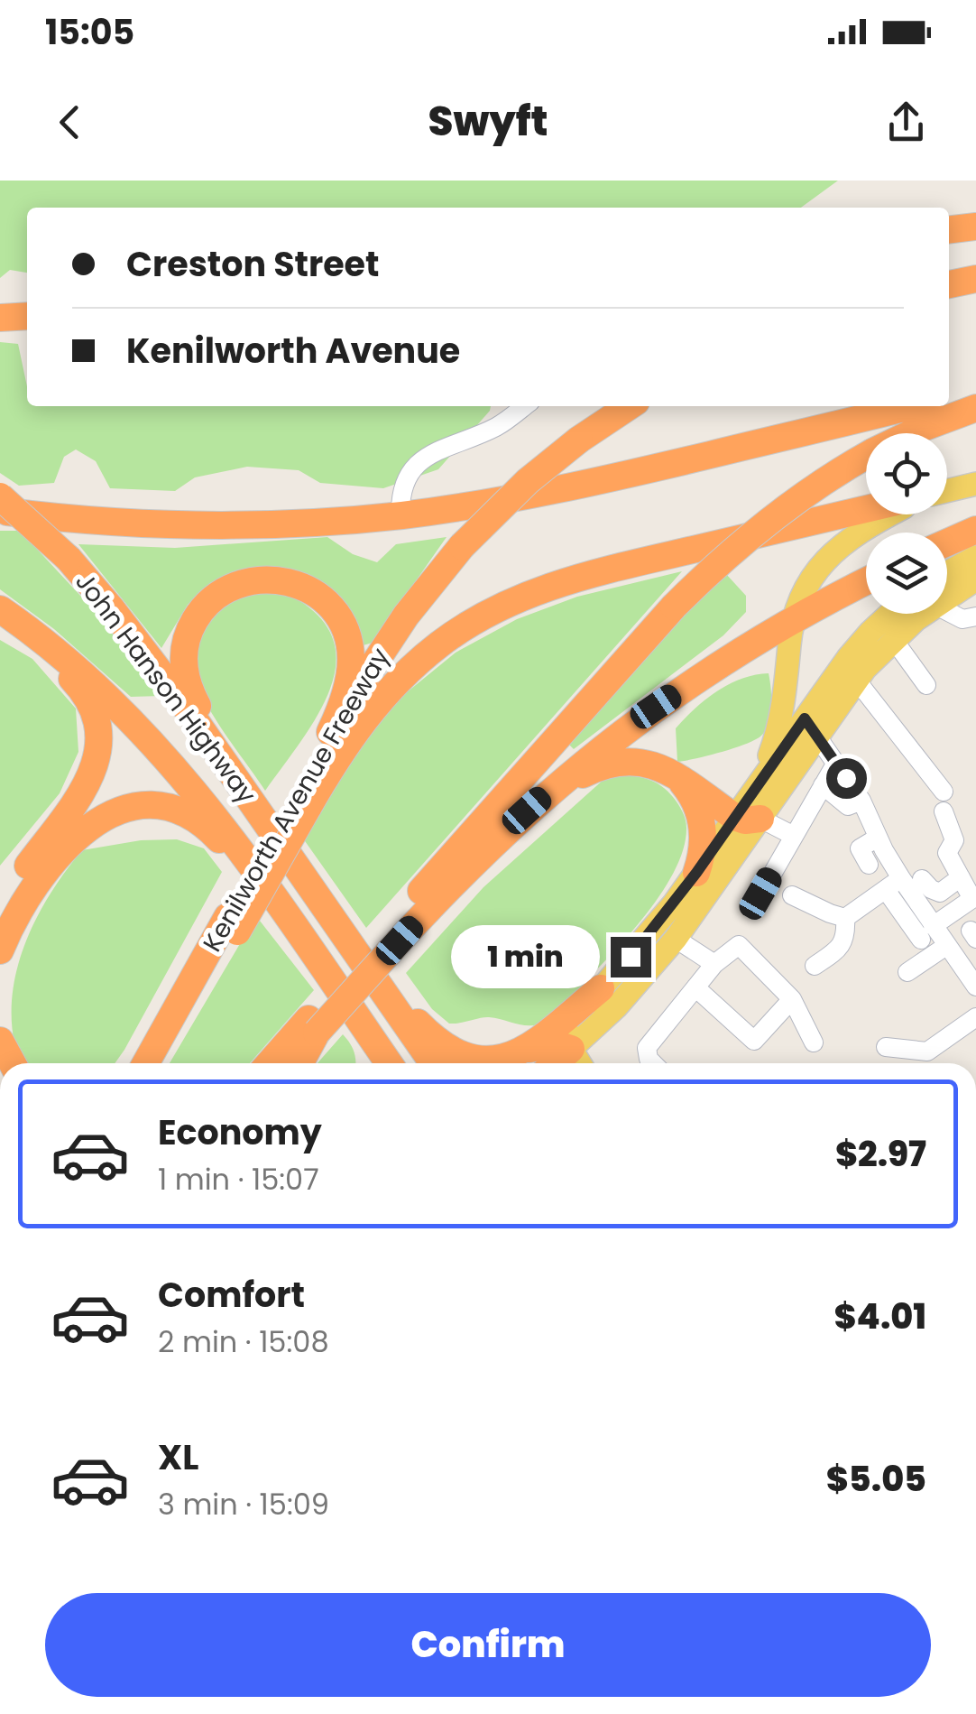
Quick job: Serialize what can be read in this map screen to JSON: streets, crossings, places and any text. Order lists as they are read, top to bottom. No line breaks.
{"streets":{"highway":["John Hanson Highway","Kenilworth Avenue Freeway"]},"page":{"status":"15:05","header":"Swyft","banner":["Creston Street","Kenilworth Avenue"],"bubble":"1 min","list":[{"name":"Economy","note":"1 min · 15:07","value":"$2.97"},{"name":"Comfort","note":"2 min · 15:08","value":"$4.01"},{"name":"XL","note":"3 min · 15:09","value":"$5.05"}],"buttons":"Confirm"}}
